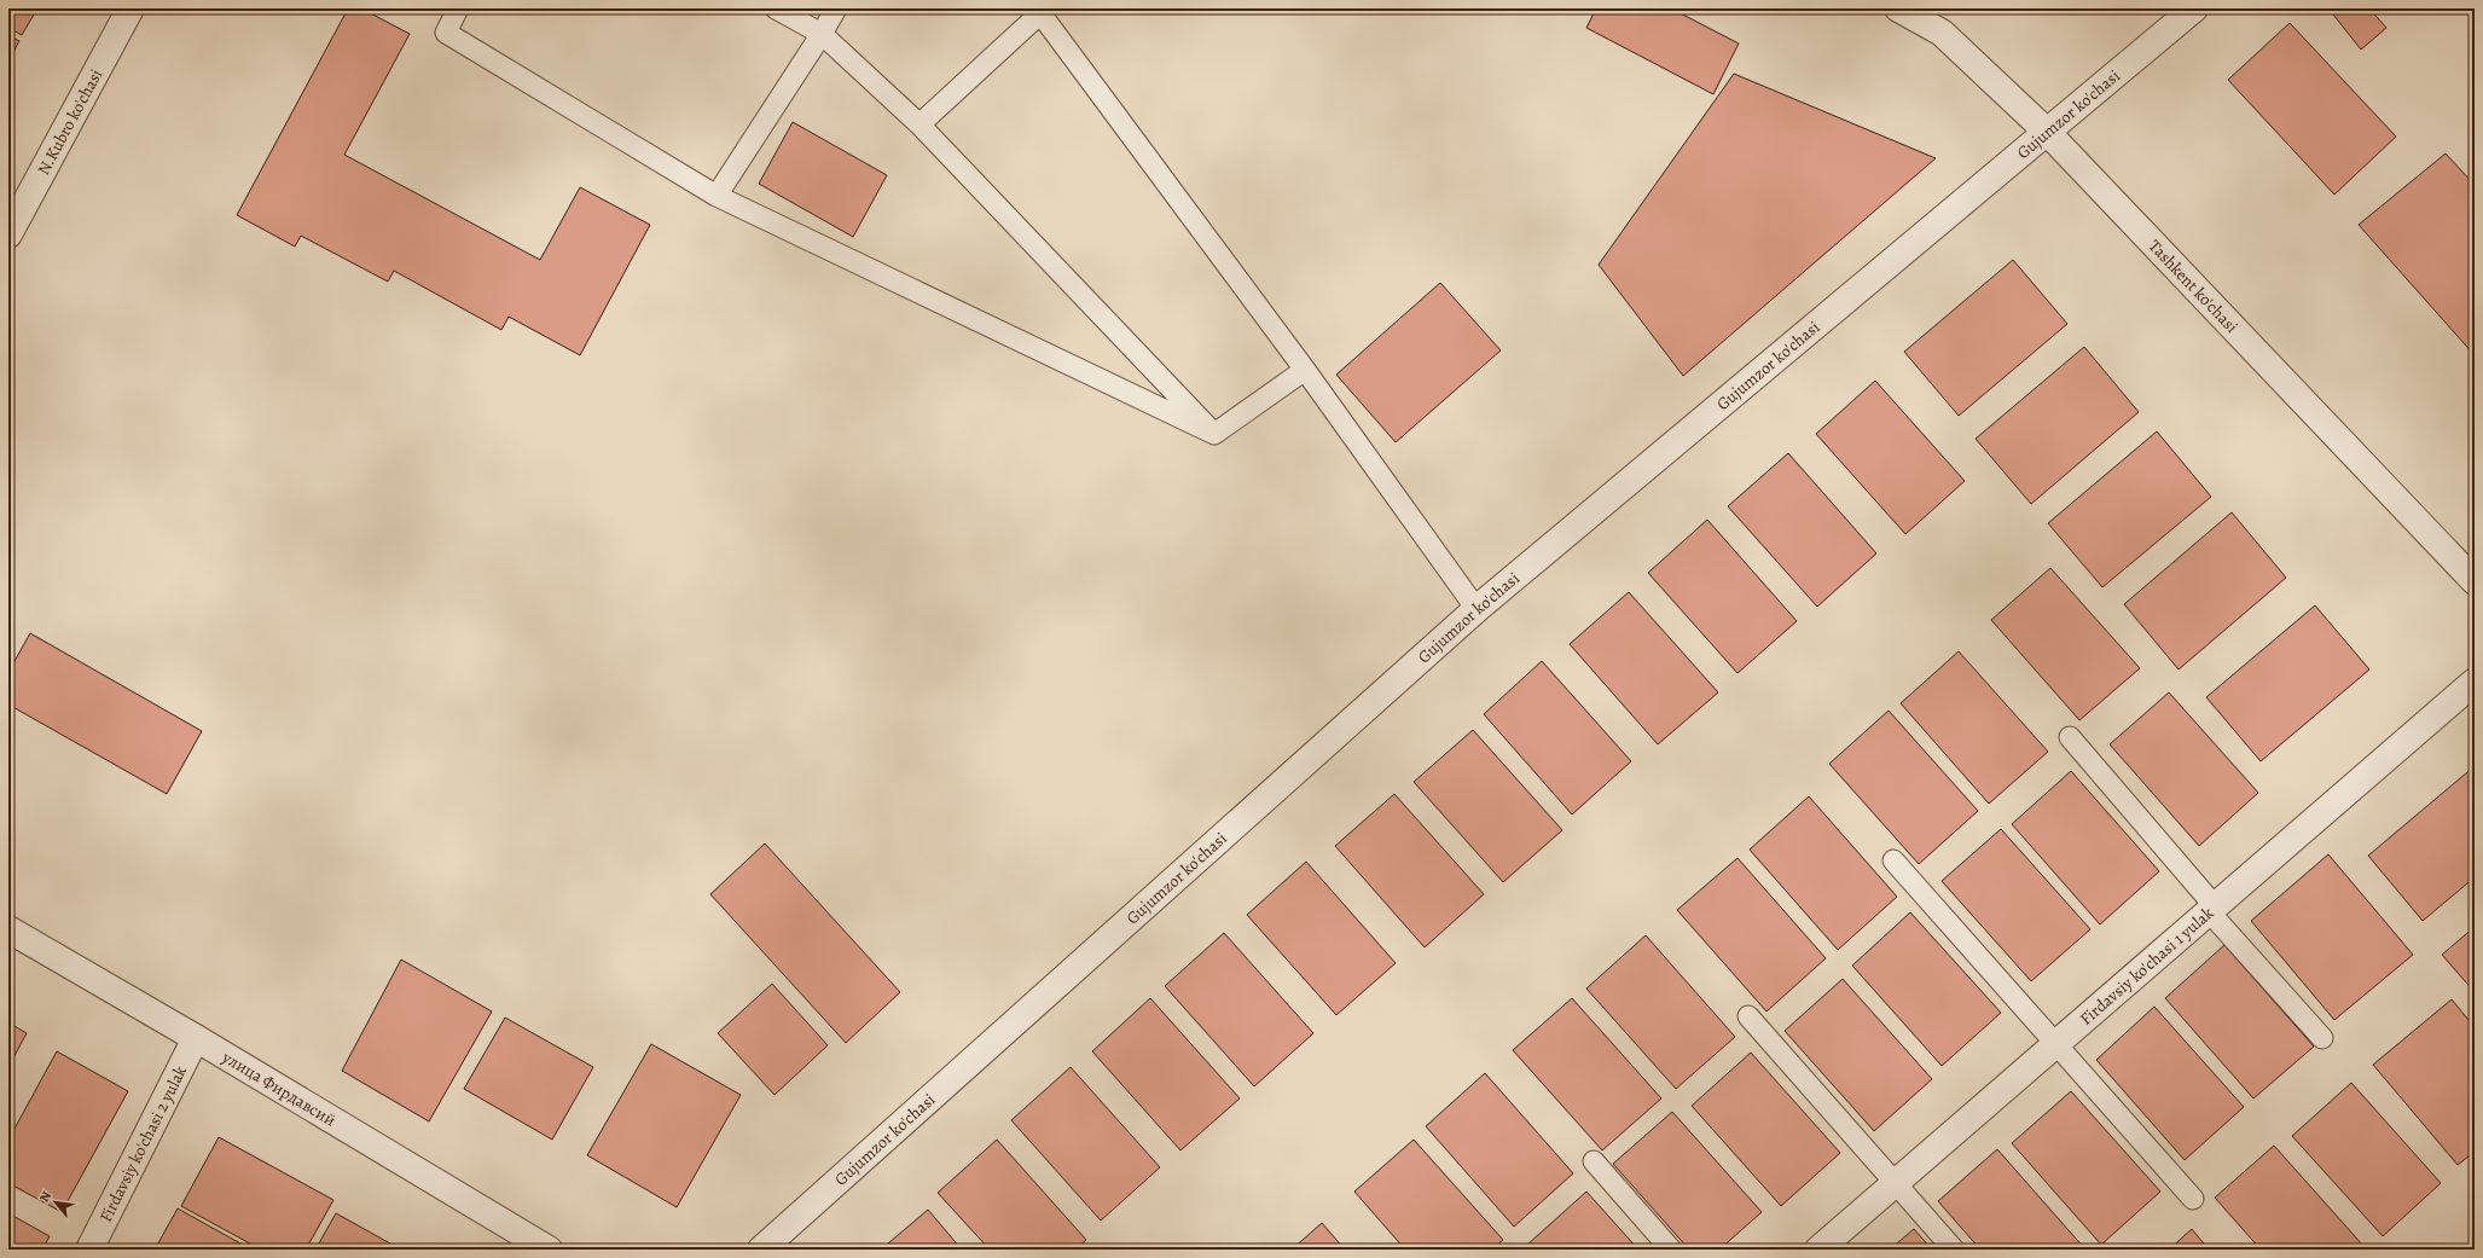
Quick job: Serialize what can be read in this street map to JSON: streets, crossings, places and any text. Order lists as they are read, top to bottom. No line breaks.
{"streets":{"street":["Gujumzor ko'chasi","N.Kubro ko'chasi","Tashkent ko'chasi","Firdavsiy ko'chasi 1 yulak","улица Фирдавсий","Firdavsiy ko'chasi 2 yulak"]},"crossings":[["Gujumzor ko'chasi","Tashkent ko'chasi"],["улица Фирдавсий","Firdavsiy ko'chasi 2 yulak"]],"north":"top left"}
